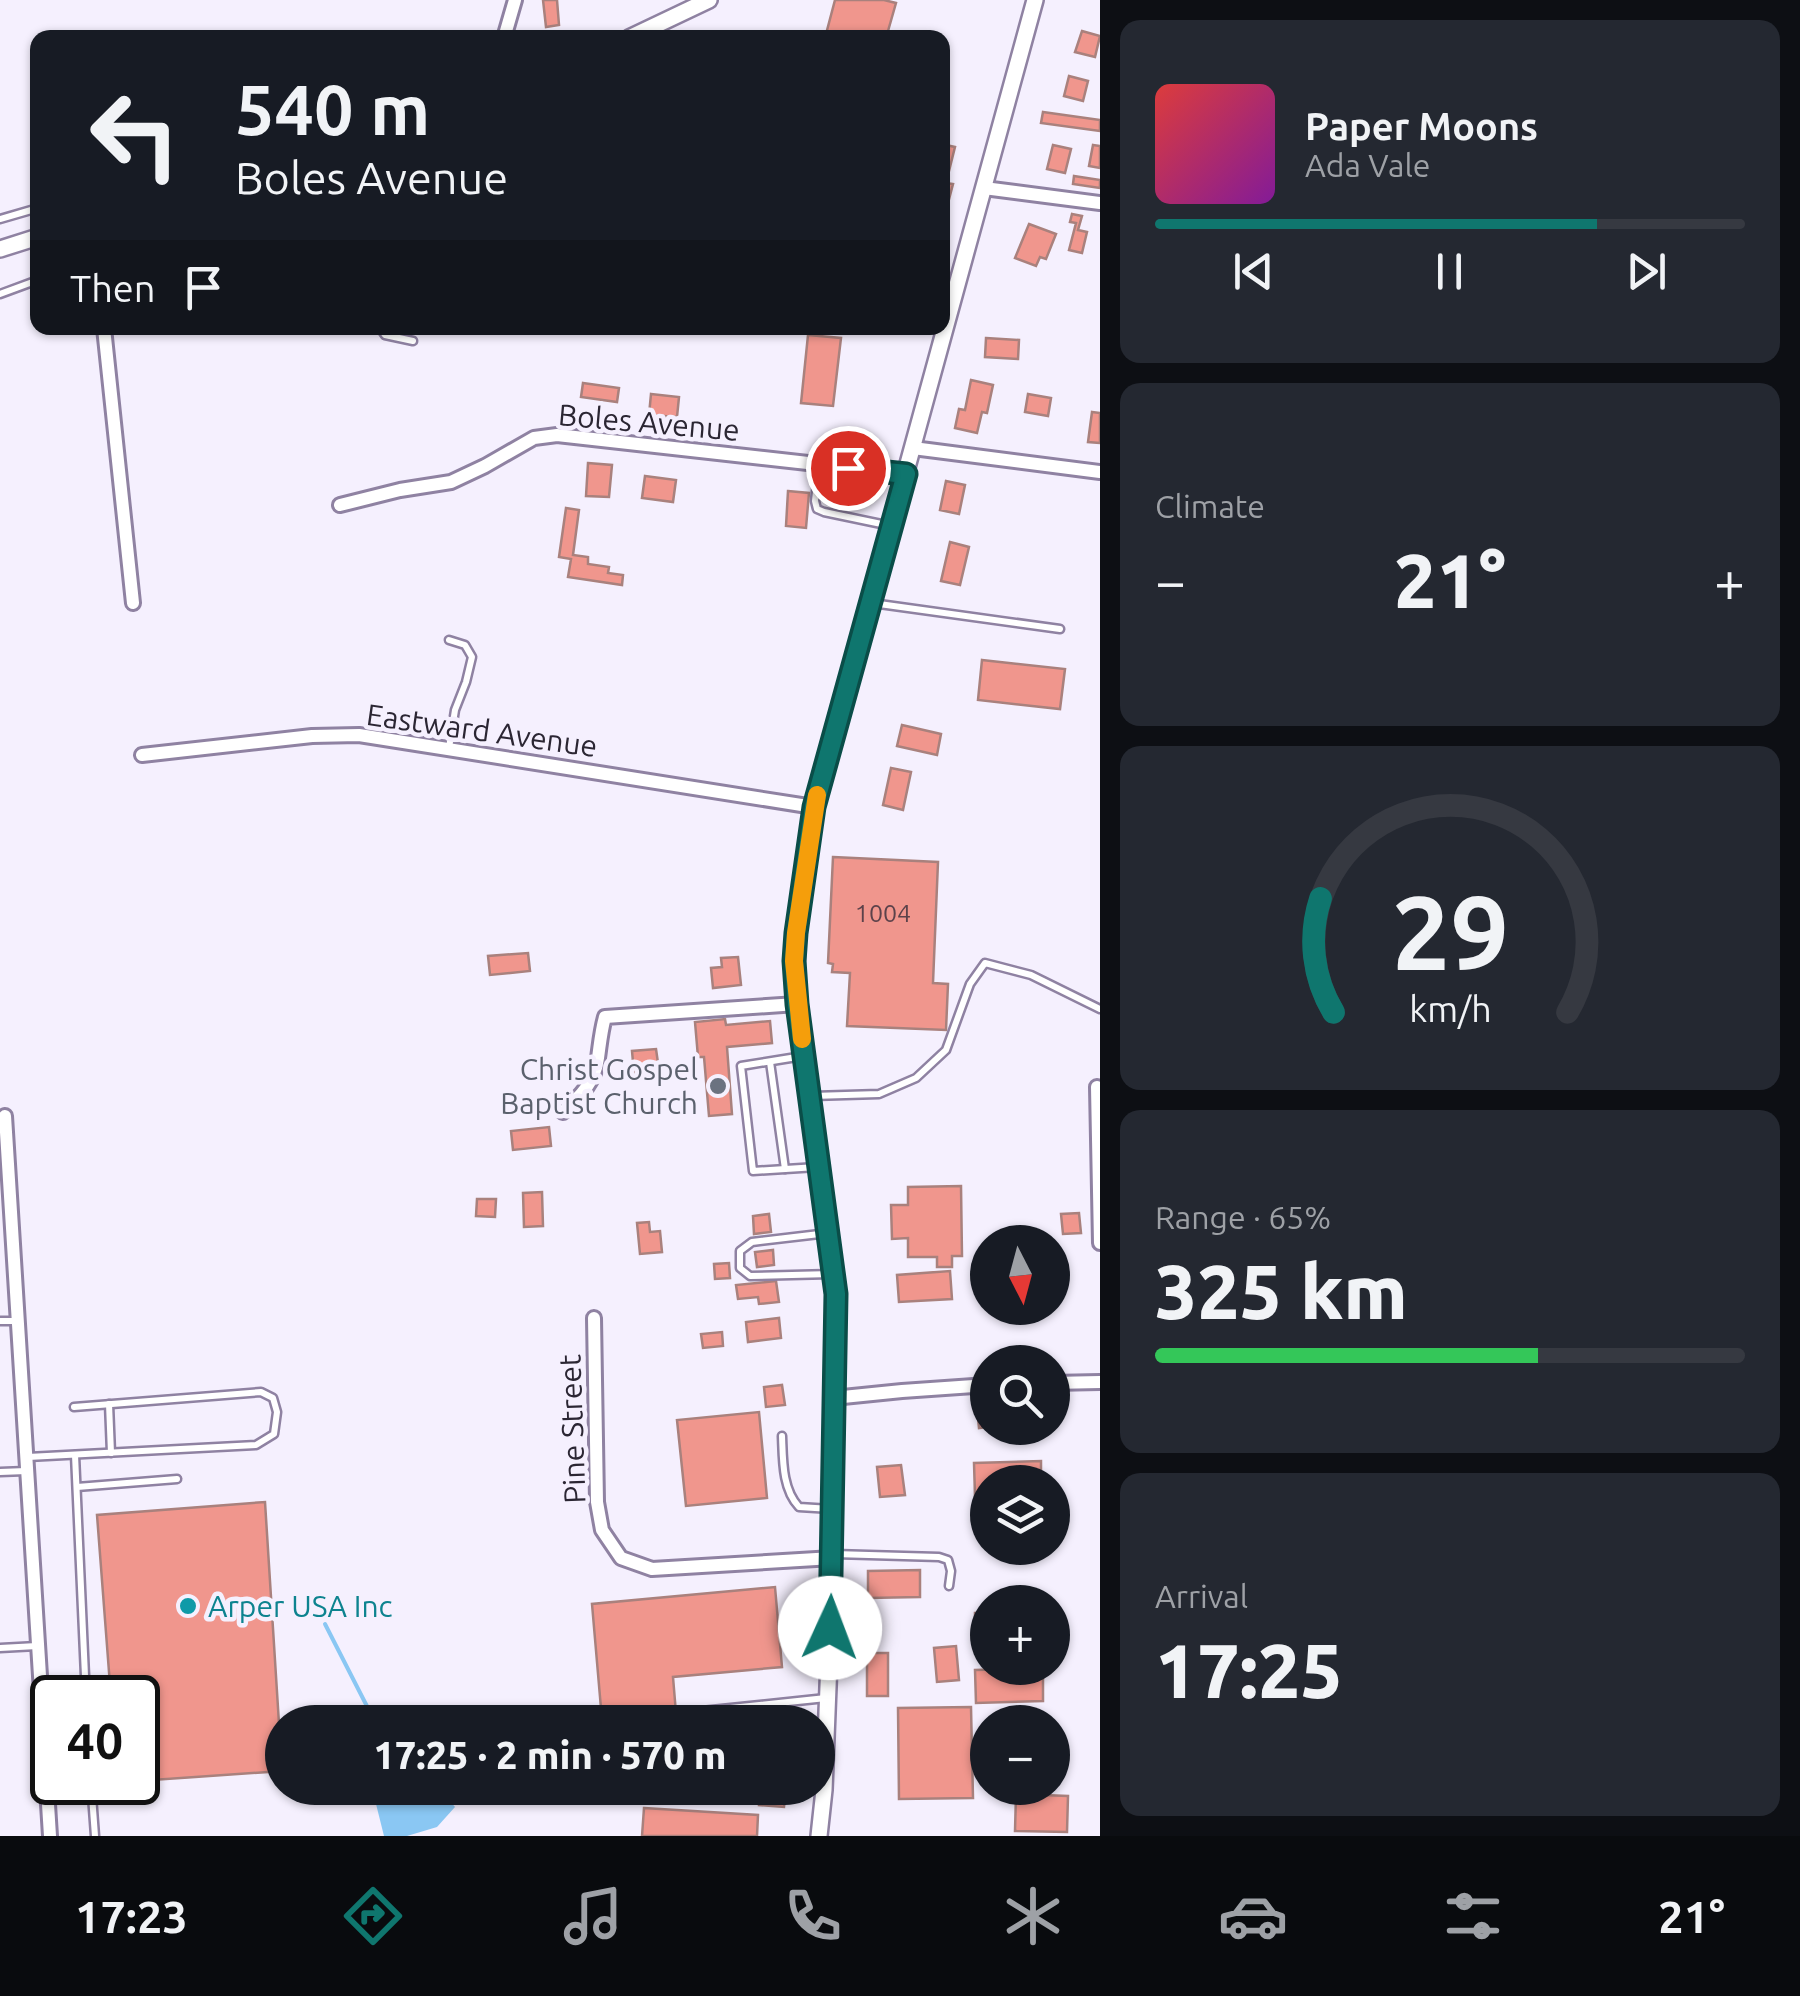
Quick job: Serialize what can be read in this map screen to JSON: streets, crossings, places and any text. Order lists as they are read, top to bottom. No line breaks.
{"streets":{"street":["Boles Avenue","Eastward Avenue","Pine Street"]},"places":["Christ Gospel Baptist Church","Arper USA Inc"],"house_numbers":["1004"],"north":"bottom","page":{"turn":["540 m","Boles Avenue"],"song":["Paper Moons","Ada Vale"],"then":"Then","tile":["Climate",["Range · 65%","325 km"],["Arrival","17:25"]],"heat":["−","21°","+"],"map_buttons":["+","−"],"limit":"40","trip":"17:25 · 2 min · 570 m","tabs":["17:23","21°"],"gauge":["29","km/h"]}}
